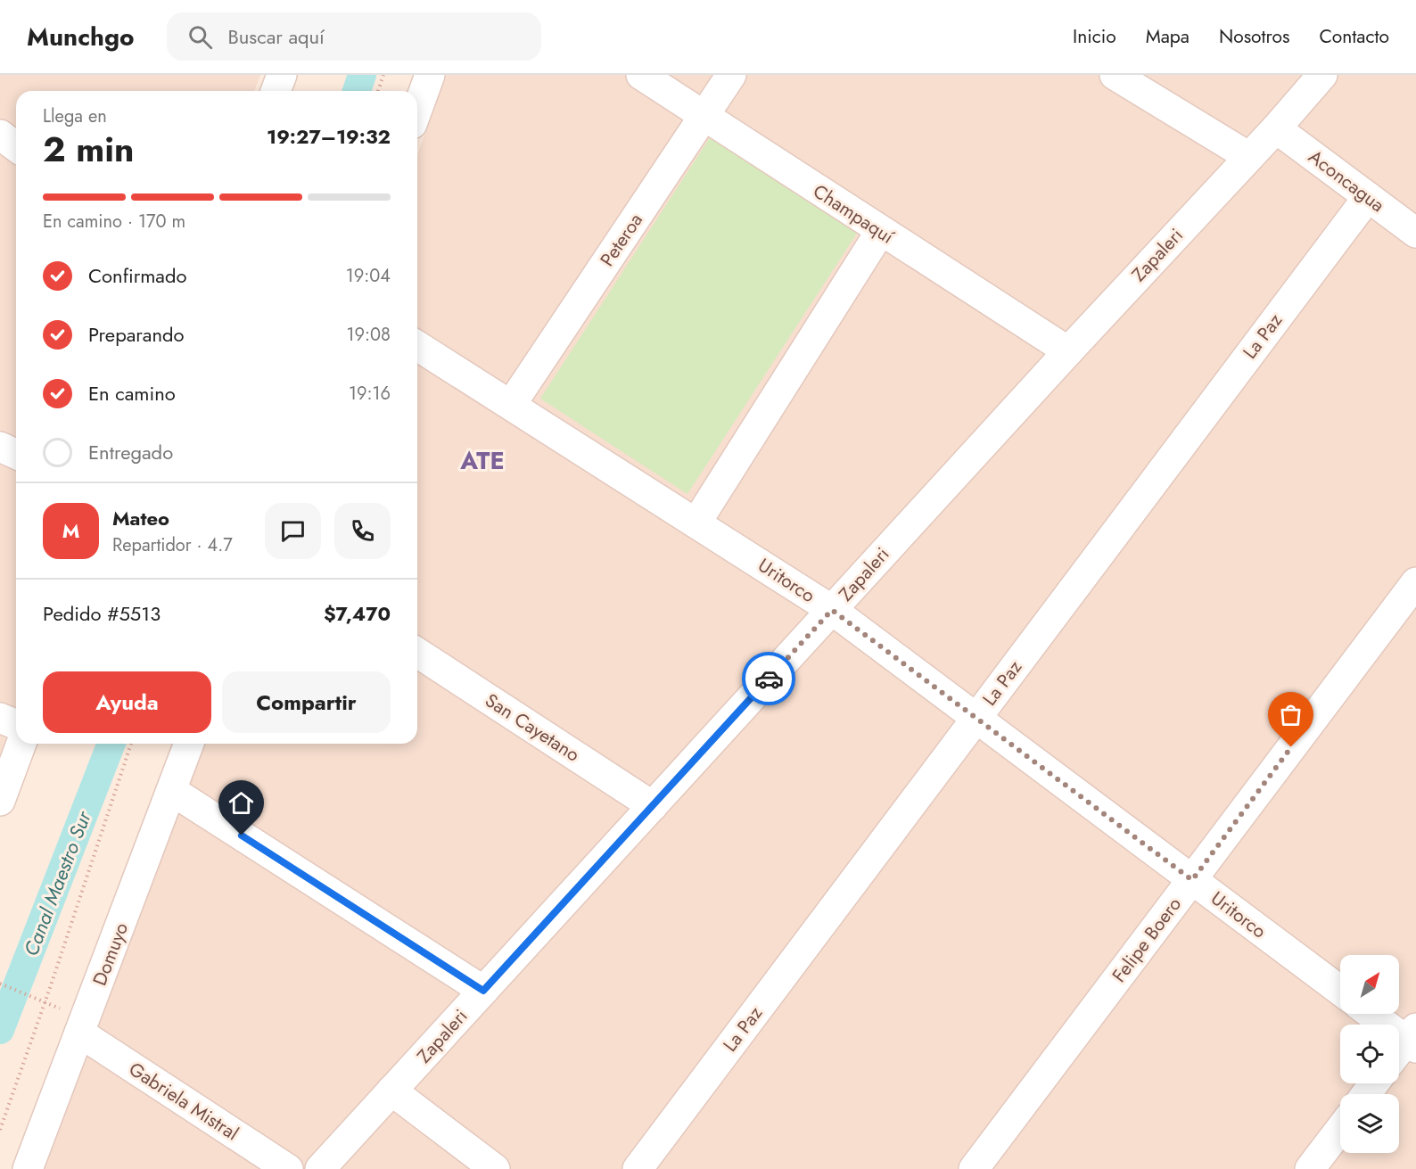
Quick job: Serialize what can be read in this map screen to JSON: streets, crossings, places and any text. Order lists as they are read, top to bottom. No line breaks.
{"streets":{"street":["Aconcagua","Champaquí","Peteroa","Zapaleri","La Paz","Uritorco","San Cayetano","Felipe Boero","Domuyo","Gabriela Mistral"]},"crossings":[["Aconcagua","Zapaleri"],["Aconcagua","La Paz"],["Champaquí","Peteroa"],["Champaquí","Zapaleri"],["Peteroa","Uritorco"],["Zapaleri","Uritorco"],["Zapaleri","San Cayetano"],["La Paz","Uritorco"],["Uritorco","Felipe Boero"],["Domuyo","Gabriela Mistral"]],"districts":["ATE"],"water":["Canal Maestro Sur"],"north":"top right","page":{"header":"Munchgo","search":"Buscar aquí","nav":["Inicio","Mapa","Nosotros","Contacto"],"heading":["2 min","Llega en","19:27–19:32"],"panel":["Mateo","Repartidor · 4.7","Pedido #5513","$7,470"],"bar":"En camino · 170 m","list":[["Confirmado","19:04"],["Preparando","19:08"],["En camino","19:16"],"Entregado"],"round":"M","buttons":["Ayuda","Compartir"]}}
